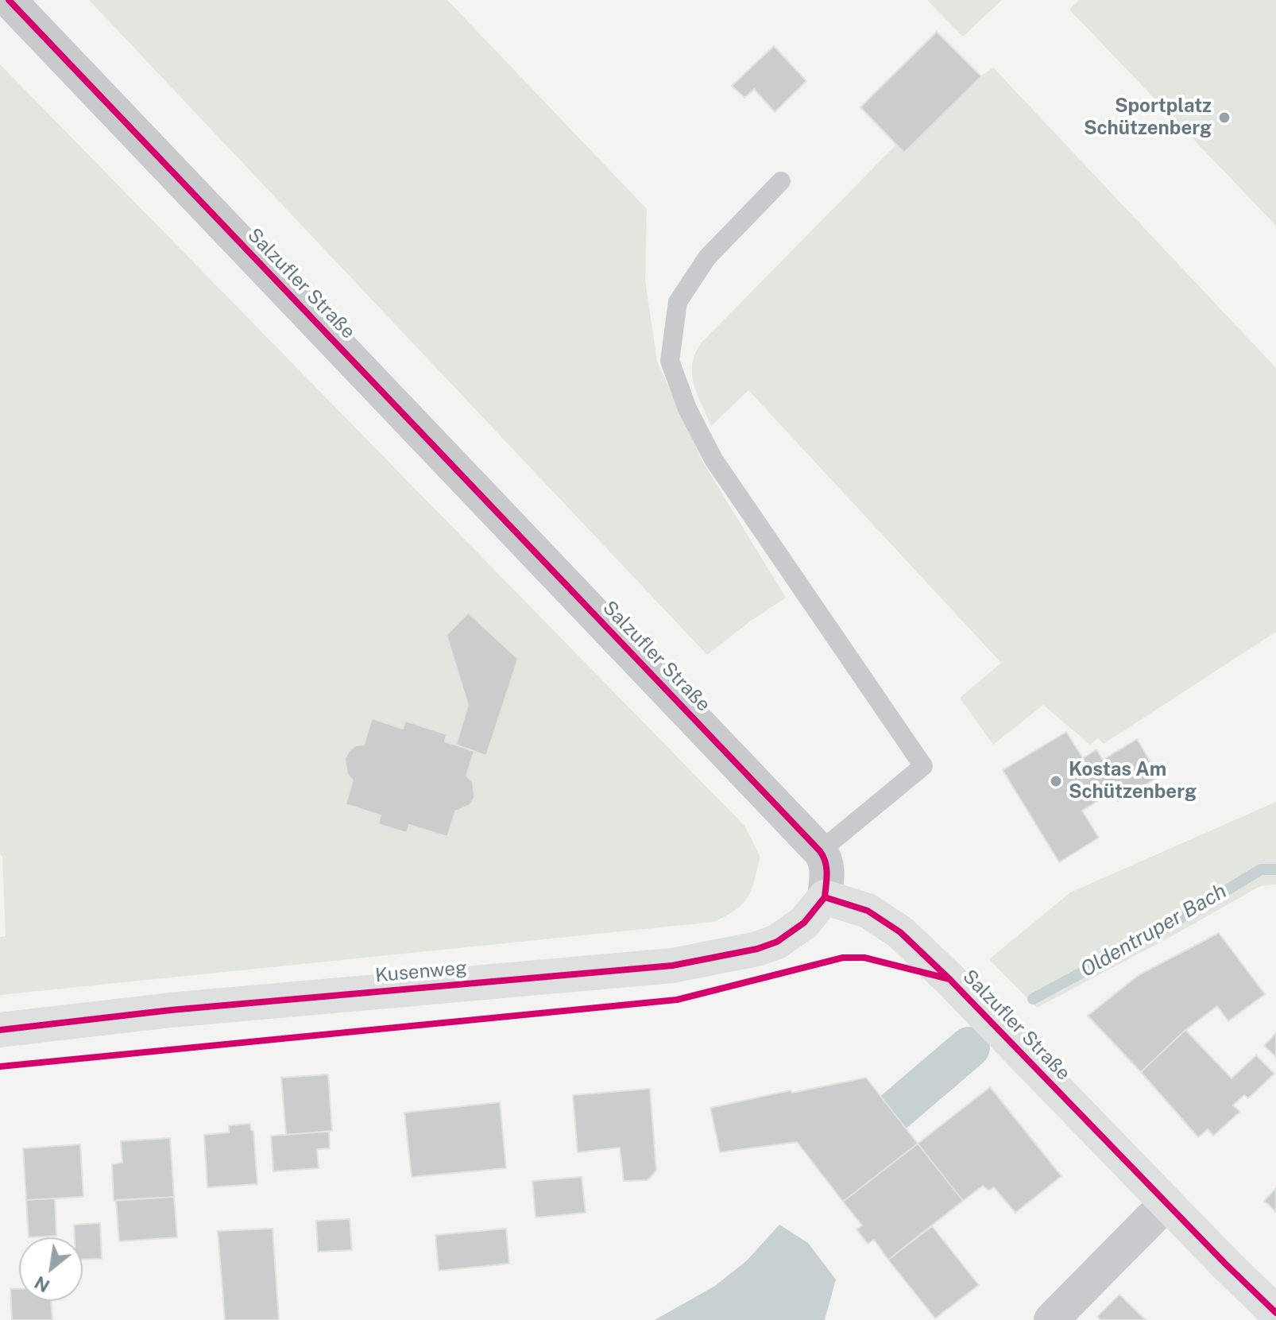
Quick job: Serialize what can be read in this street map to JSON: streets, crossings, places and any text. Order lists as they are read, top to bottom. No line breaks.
{"streets":{"street":["Salzufler Straße","Kusenweg"]},"crossings":[["Salzufler Straße","Kusenweg"]],"water":["Oldentruper Bach"],"places":["Sportplatz Schützenberg","Kostas Am Schützenberg"],"north":"bottom left"}
